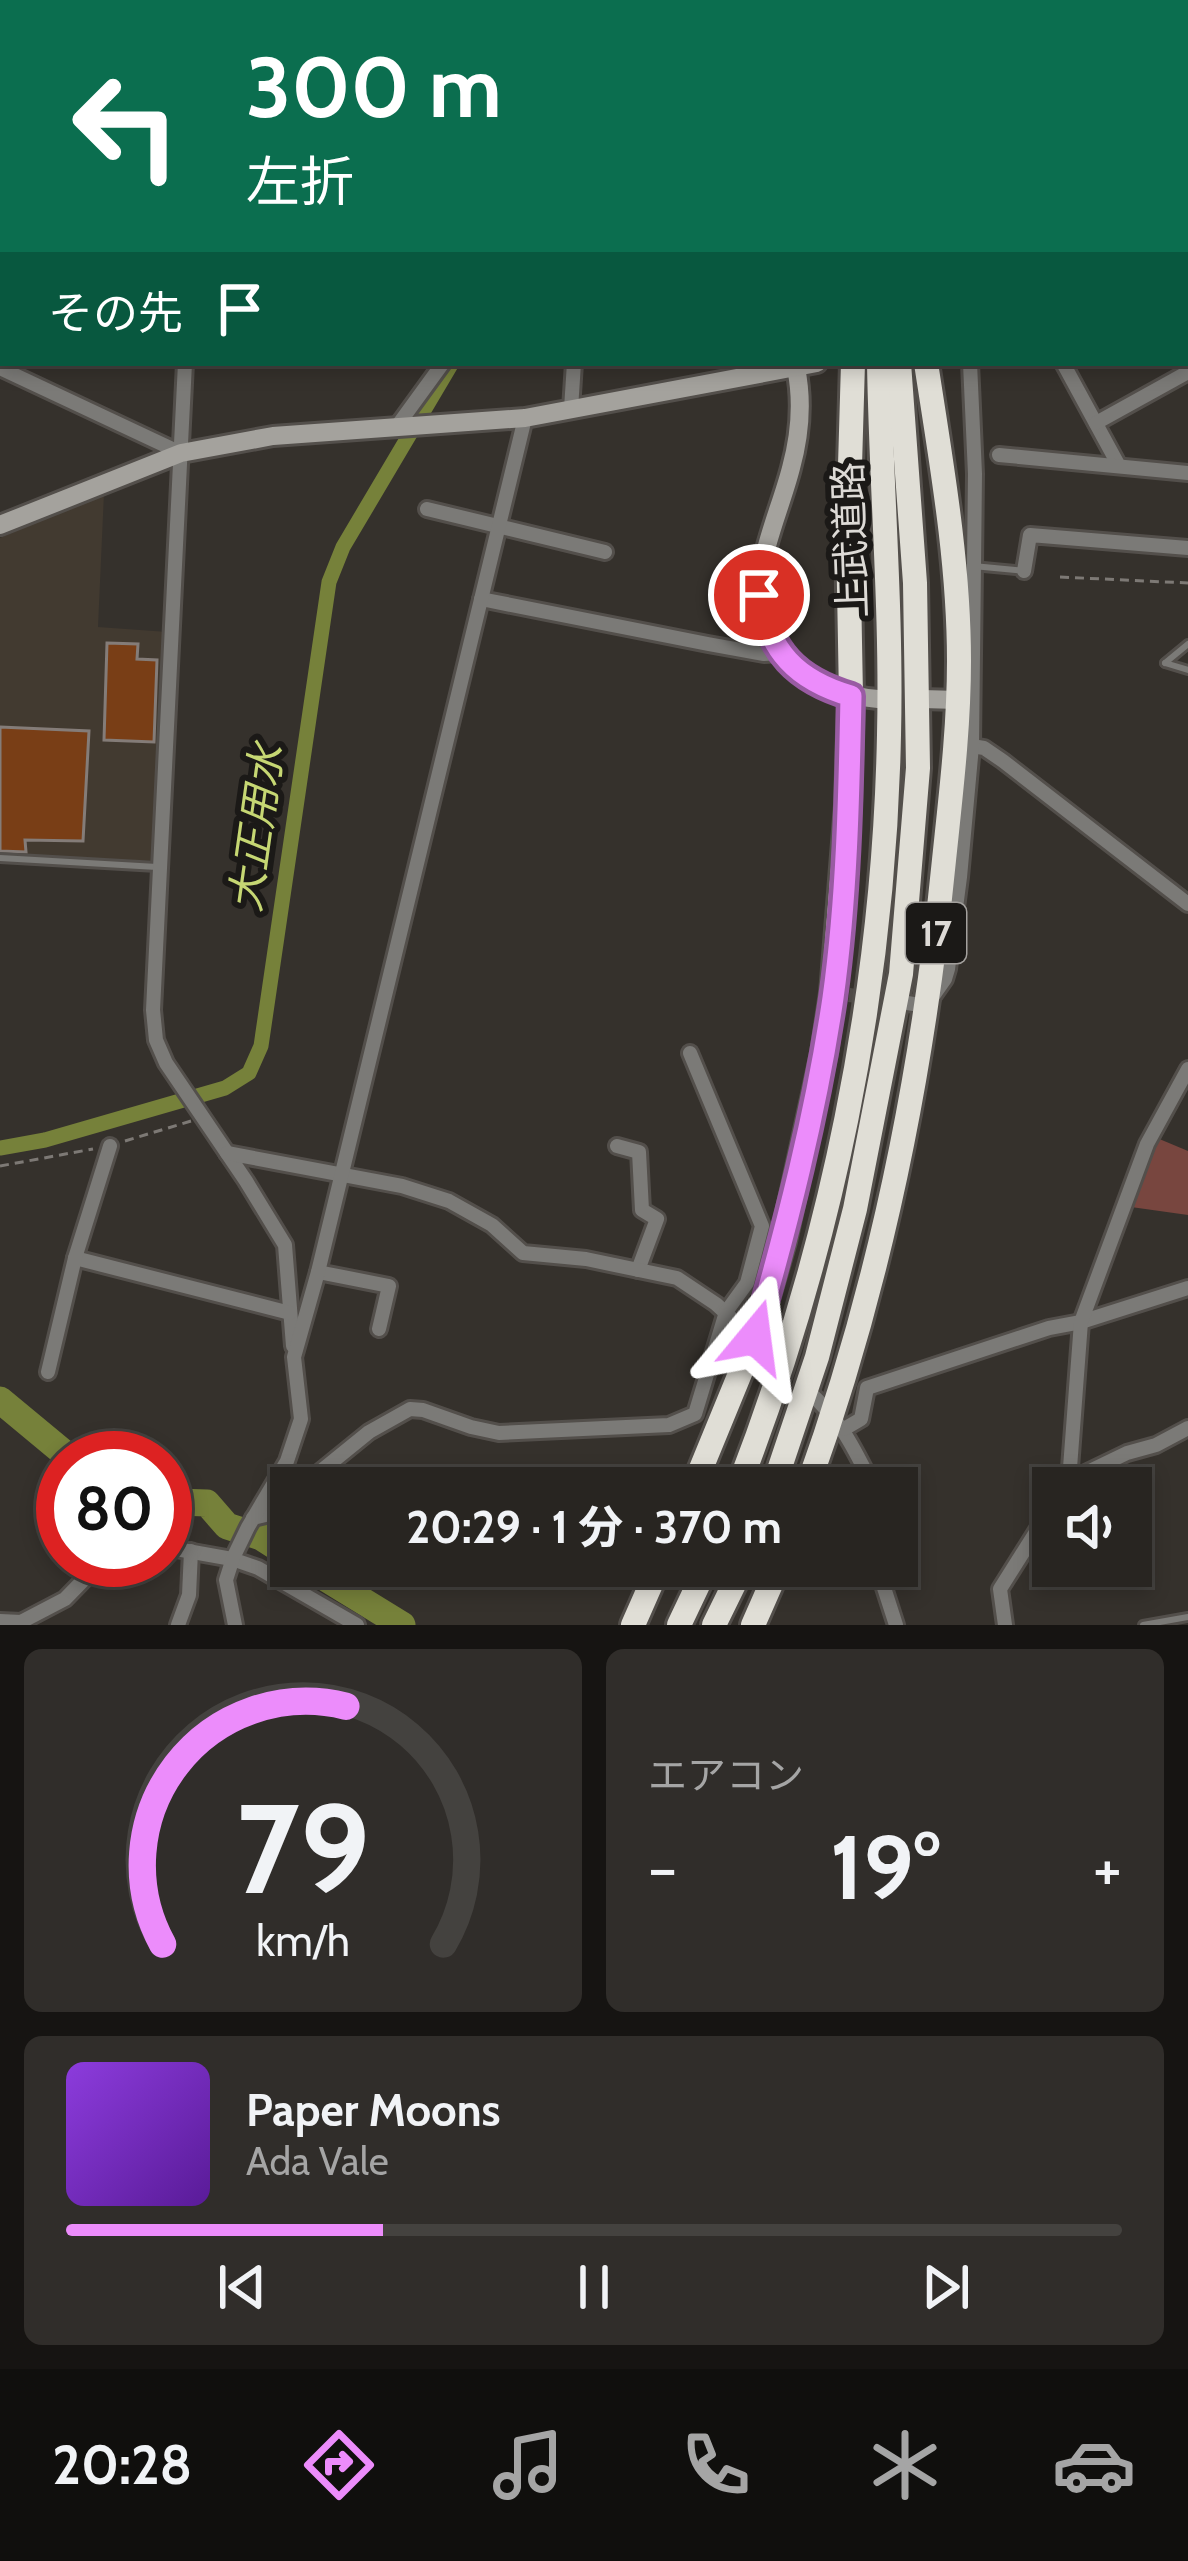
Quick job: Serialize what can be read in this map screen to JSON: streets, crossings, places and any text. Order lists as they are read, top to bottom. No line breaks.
{"streets":{"highway":["上武道路","17"]},"water":["大正用水"],"page":{"turn":["300 m","左折"],"then":"その先","limit":"80","trip":"20:29 · 1 分 · 370 m","tile":"エアコン","heat":["−","19°","+"],"song":["Paper Moons","Ada Vale"],"tabs":"20:28","gauge":["79","km/h"]}}
